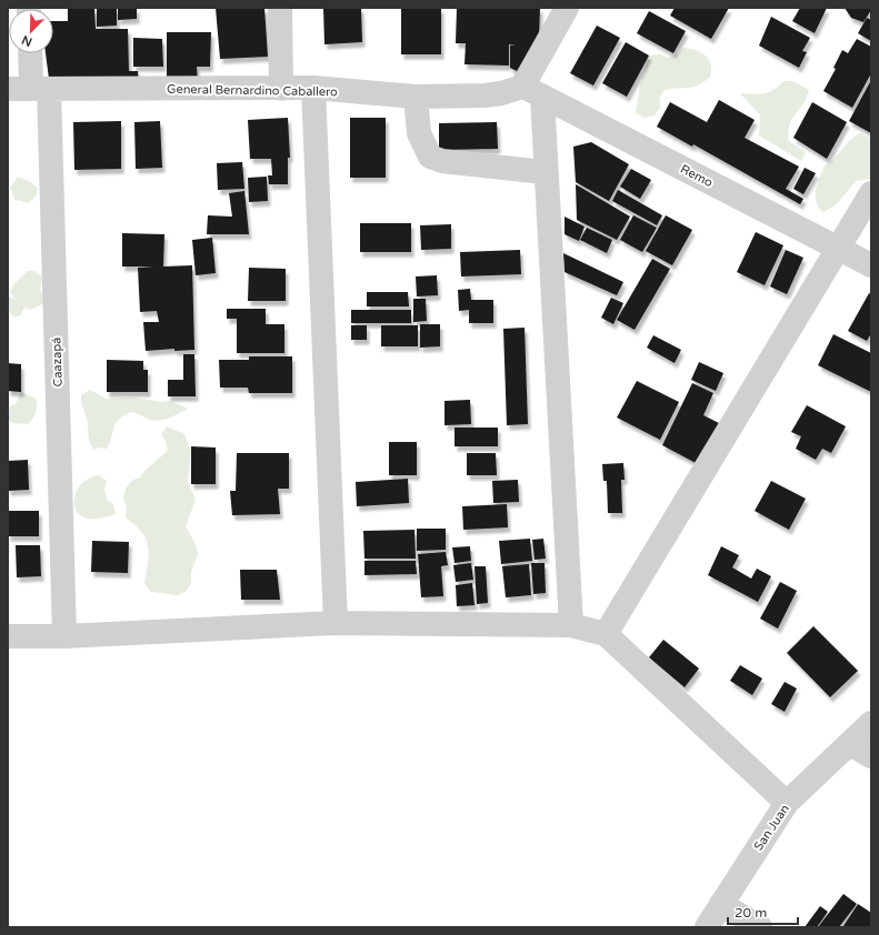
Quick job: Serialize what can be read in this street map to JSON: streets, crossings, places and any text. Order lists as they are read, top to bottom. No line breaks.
{"streets":{"street":["General Bernardino Caballero","Remo","Caazapá","San Juan"]},"crossings":[["General Bernardino Caballero","Remo"],["General Bernardino Caballero","Caazapá"]],"scale_bar":"20 m","north":"bottom left"}
